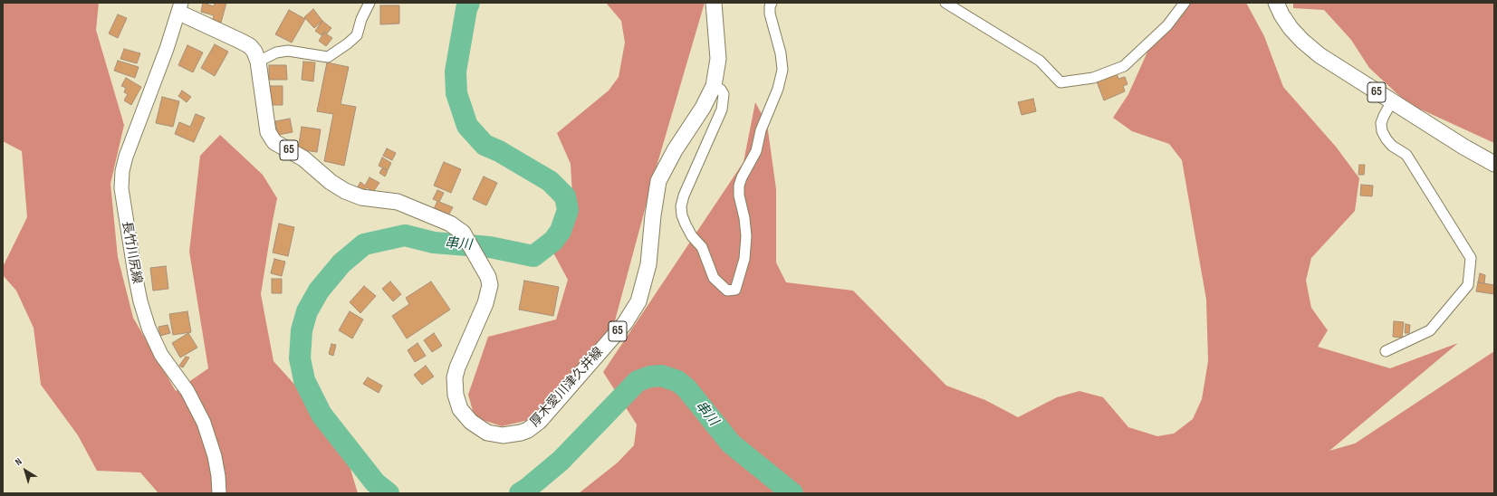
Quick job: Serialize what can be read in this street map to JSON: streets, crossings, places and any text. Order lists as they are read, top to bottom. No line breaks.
{"streets":{"main road":["65","長竹川尻線","厚木愛川津久井線"]},"crossings":[["65","長竹川尻線"],["65","厚木愛川津久井線"]],"water":["串川"],"north":"top left"}
